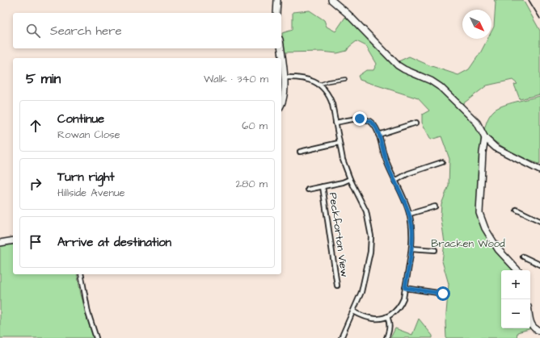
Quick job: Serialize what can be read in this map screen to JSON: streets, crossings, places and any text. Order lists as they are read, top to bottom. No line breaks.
{"streets":{"street":["Peckforton View"]},"parks":["Bracken Wood"],"north":"bottom right","page":{"search":"Search here","heading":["5 min","Walk · 340 m"],"list":[["Continue","Rowan Close","60 m"],["Turn right","Hillside Avenue","280 m"],"Arrive at destination"],"map_buttons":["+","−"]}}
